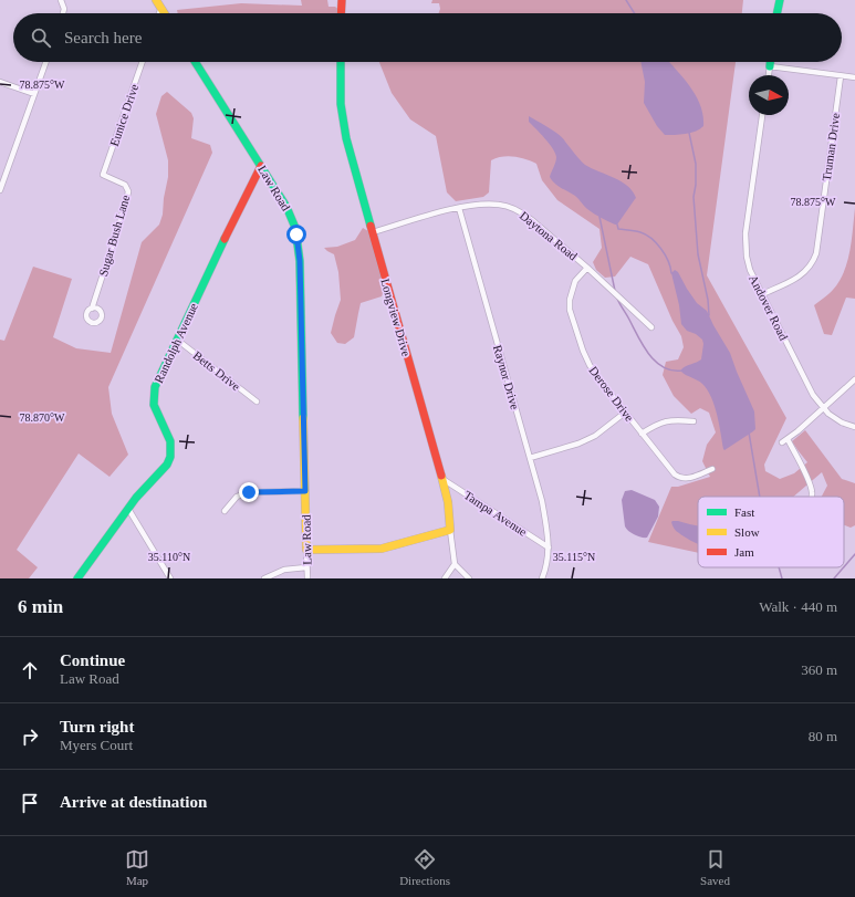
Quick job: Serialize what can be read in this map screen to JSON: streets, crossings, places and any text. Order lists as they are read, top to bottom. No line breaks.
{"streets":{"street":["Eunice Drive","Truman Drive","Law Road","Sugar Bush Lane","Daytona Road","Andover Road","Longview Drive","Randolph Avenue","Betts Drive","Raynor Drive","Derose Drive","Tampa Avenue"]},"crossings":[["Eunice Drive","Sugar Bush Lane"],["Truman Drive","Andover Road"],["Law Road","Randolph Avenue"],["Daytona Road","Longview Drive"],["Daytona Road","Raynor Drive"],["Daytona Road","Derose Drive"],["Longview Drive","Tampa Avenue"],["Randolph Avenue","Betts Drive"],["Raynor Drive","Tampa Avenue"]],"legend":["Fast","Slow","Jam"],"north":"right","page":{"search":"Search here","heading":["6 min","Walk · 440 m"],"list":[["Continue","Law Road","360 m"],["Turn right","Myers Court","80 m"],"Arrive at destination"],"nav":["Map","Directions","Saved"]},"coordinates":["78.875°W","78.870°W","35.110°N","35.115°N"]}
